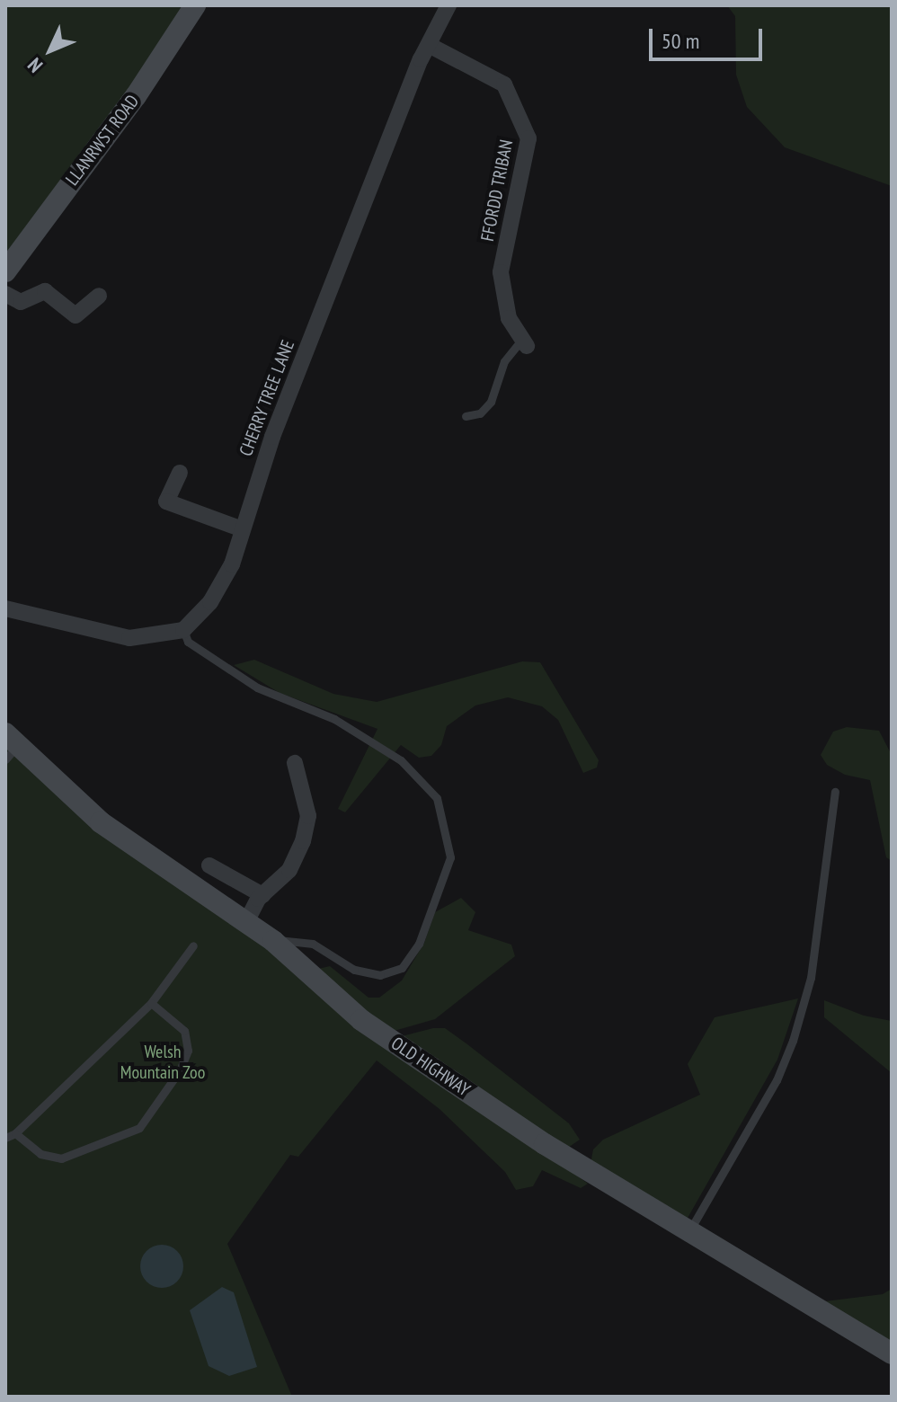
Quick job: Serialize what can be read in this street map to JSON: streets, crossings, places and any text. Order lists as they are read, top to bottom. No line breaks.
{"streets":{"street":["LLANRWST ROAD","FFORDD TRIBAN","CHERRY TREE LANE","OLD HIGHWAY"]},"crossings":[["FFORDD TRIBAN","CHERRY TREE LANE"]],"parks":["Welsh Mountain Zoo"],"scale_bar":"50 m","north":"bottom left"}
